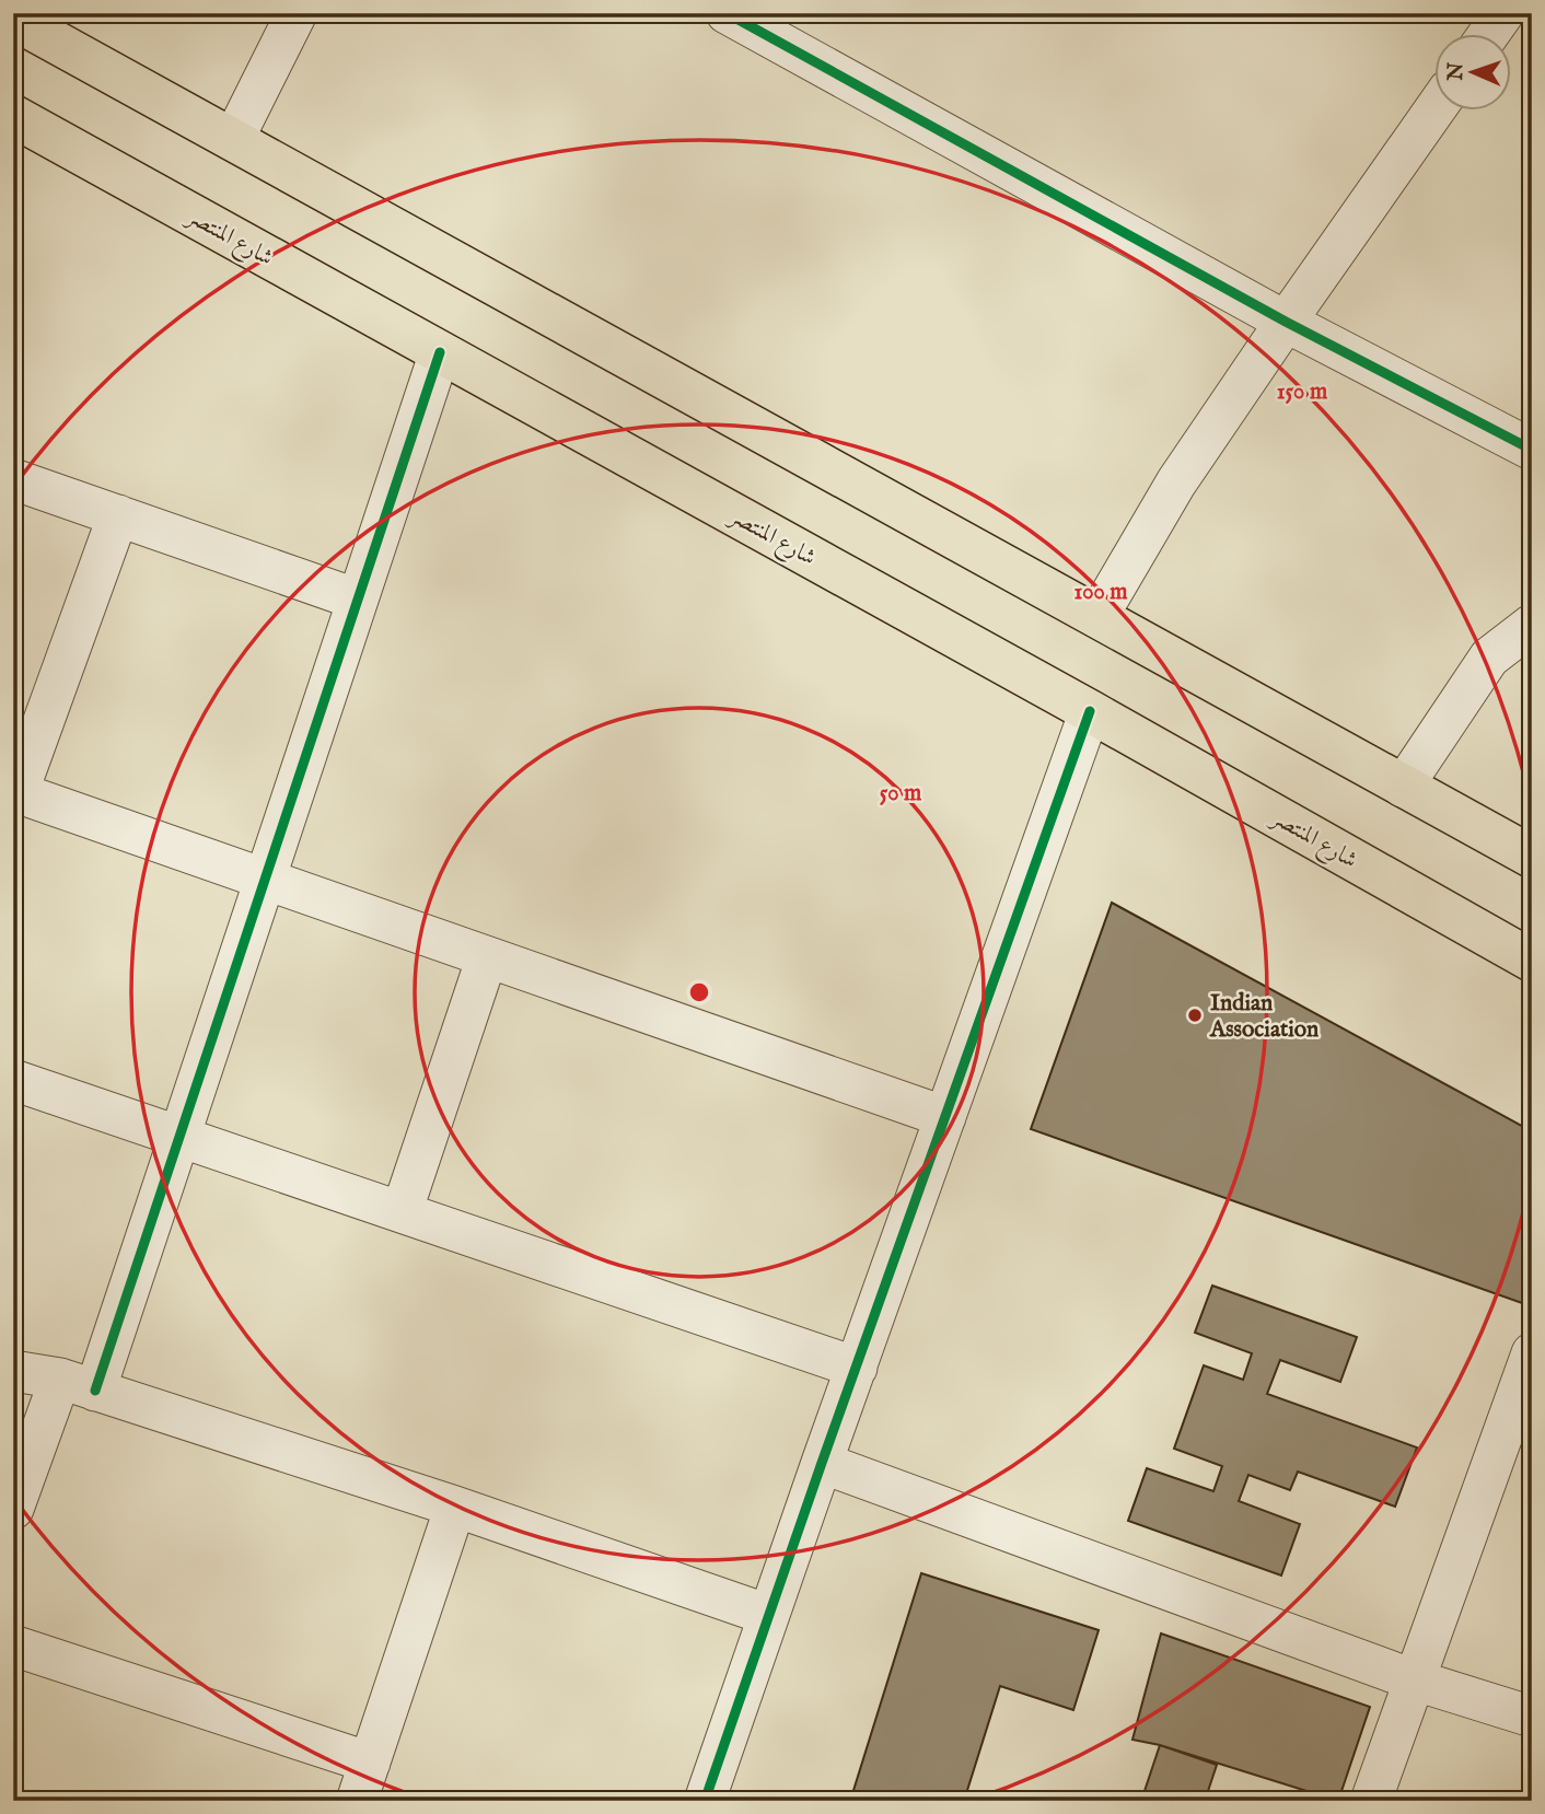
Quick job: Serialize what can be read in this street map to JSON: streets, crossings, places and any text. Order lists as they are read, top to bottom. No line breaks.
{"streets":{"main road":["شارع المنتصر"]},"places":["Indian Association"],"north":"left","rings":["150 m","100 m","50 m"]}
